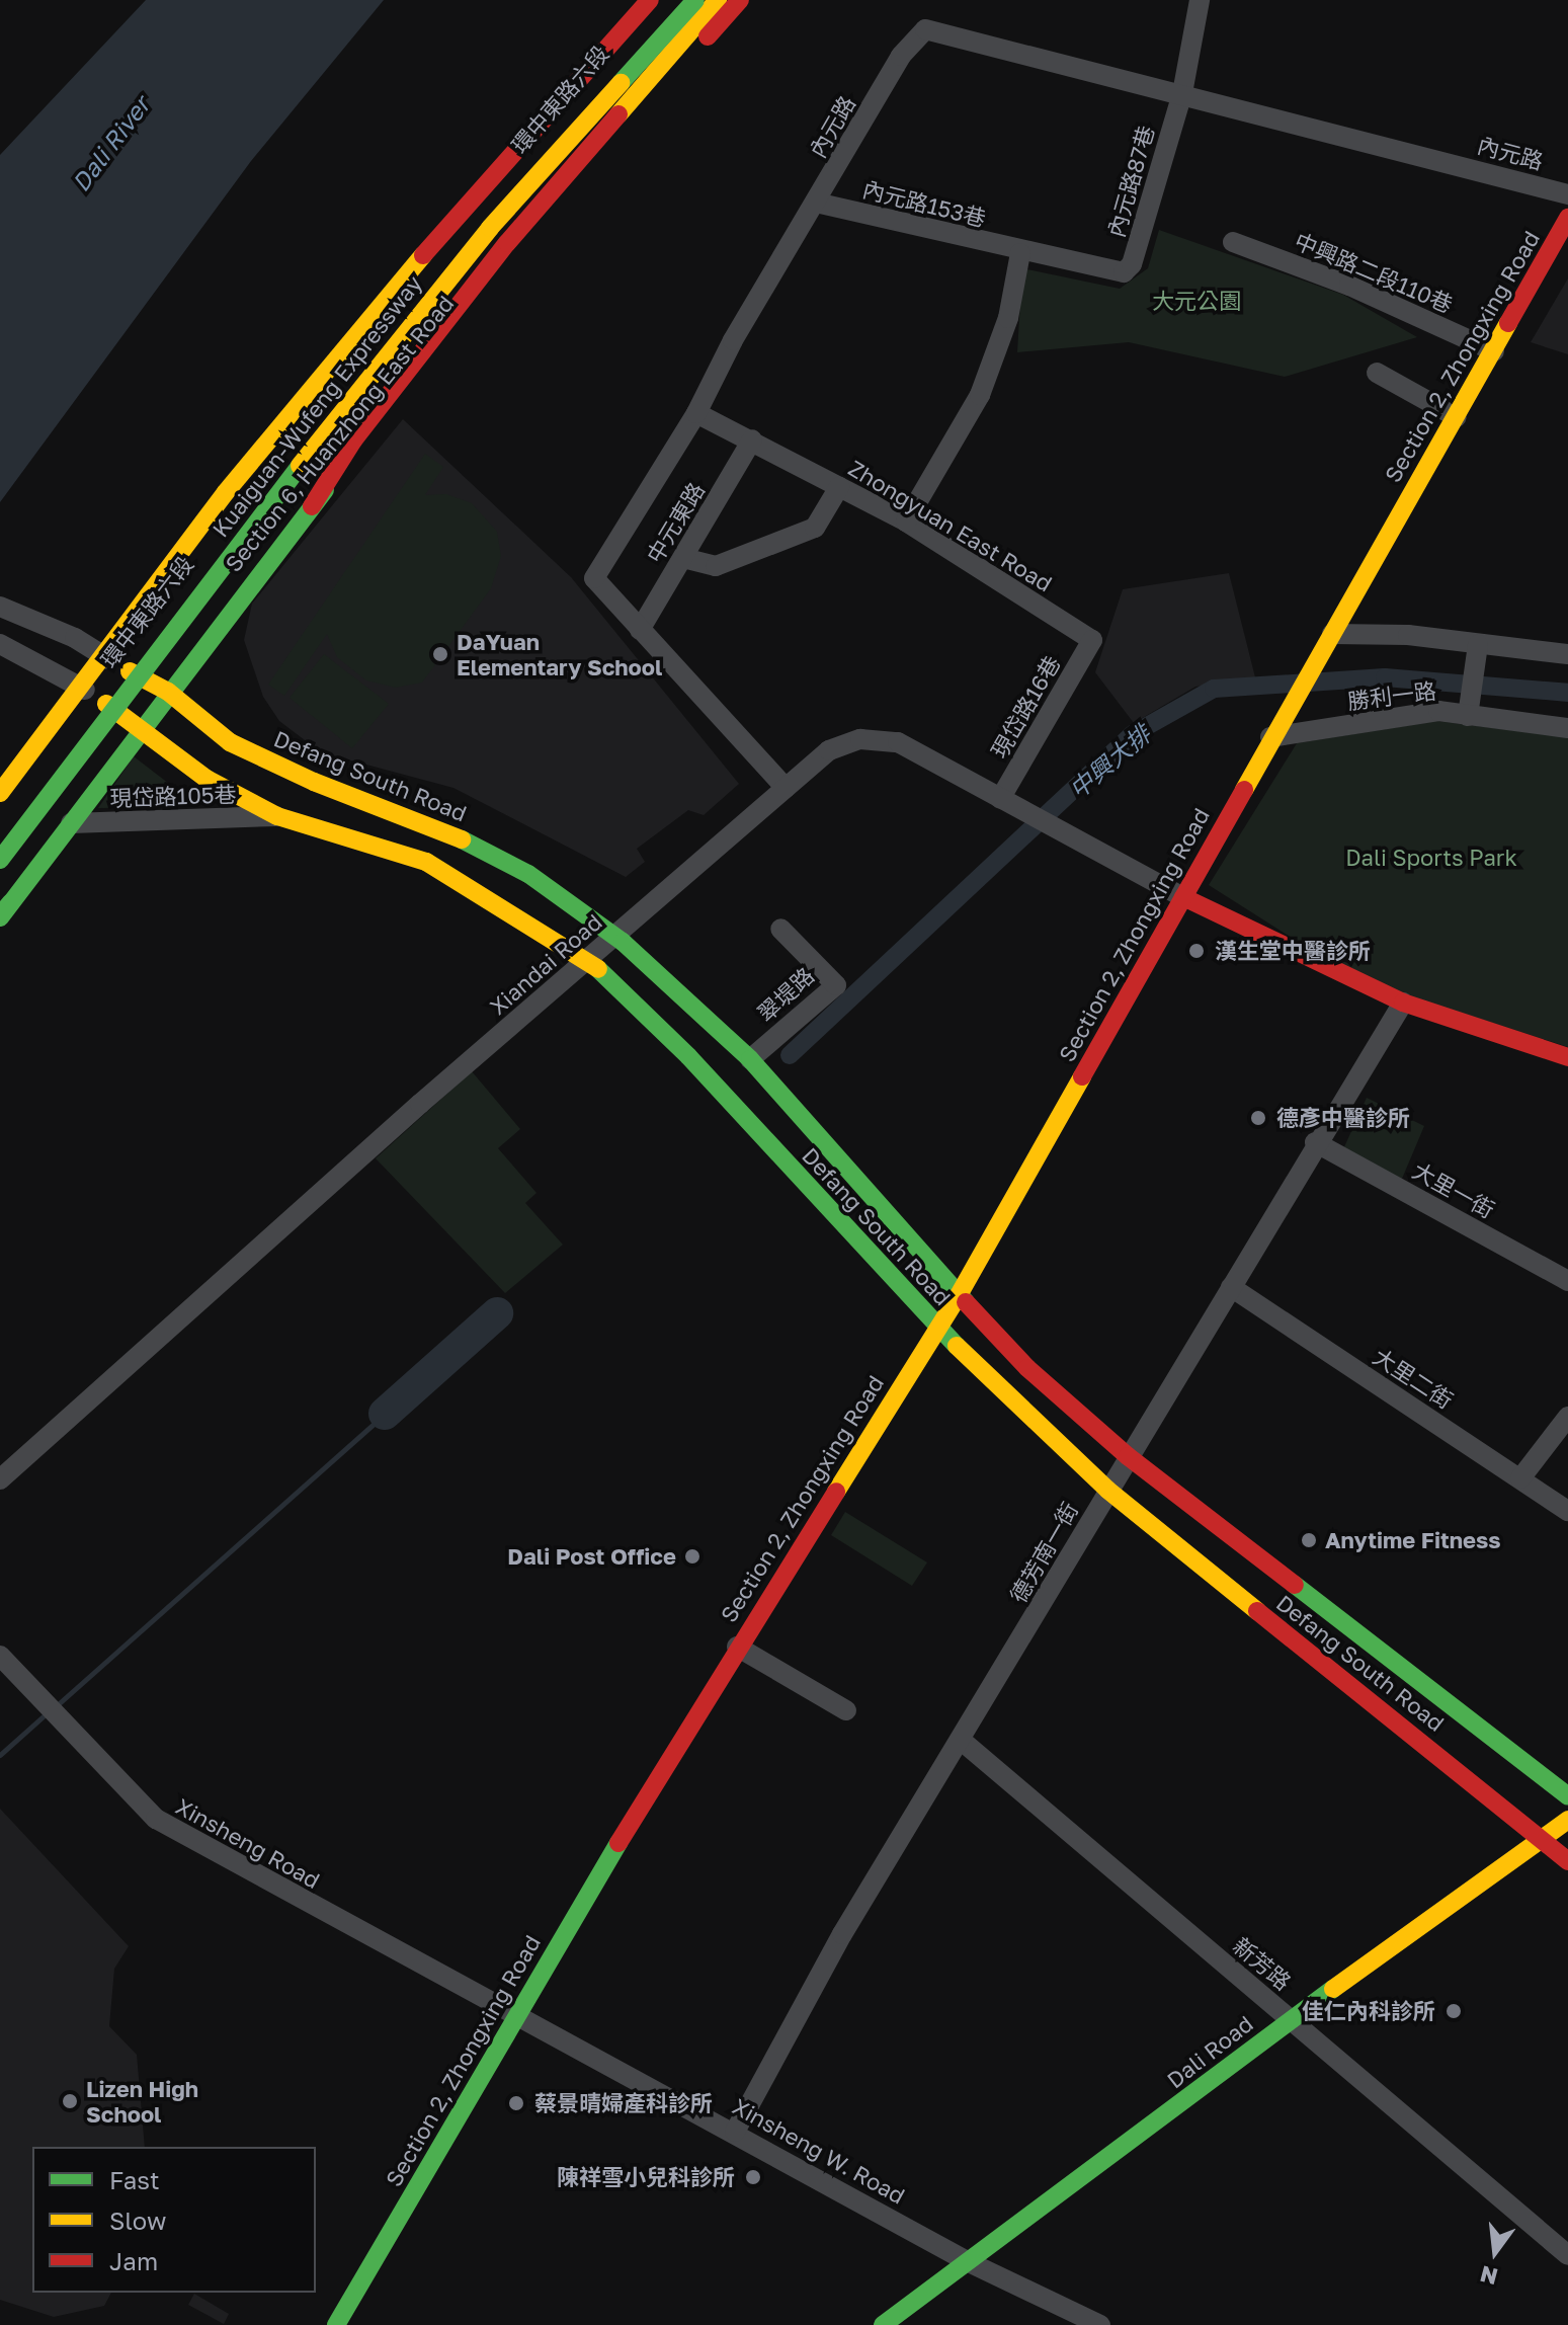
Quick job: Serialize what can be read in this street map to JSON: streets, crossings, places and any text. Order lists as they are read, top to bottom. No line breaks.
{"streets":{"main road":["環中東路六段","Section 2, Zhongxing Road","Kuaiguan-Wufeng Expressway","Section 6, Huanzhong East Road","Defang South Road","Dali Road"],"street":["內元路","內元路87巷","內元路153巷","中興路二段110巷","中元東路","Zhongyuan East Road","勝利一路","現岱路16巷","現岱路105巷","Xiandai Road","翠堤路","大里一街","大里二街","德芳南一街","Xinsheng Road","新芳路","Xinsheng W. Road"]},"crossings":[["環中東路六段","Defang South Road"],["內元路","內元路87巷"],["內元路","內元路153巷"],["內元路","中元東路"],["內元路","Zhongyuan East Road"],["內元路","Xiandai Road"],["內元路87巷","內元路153巷"],["中興路二段110巷","Section 2, Zhongxing Road"],["Section 2, Zhongxing Road","勝利一路"],["Section 2, Zhongxing Road","Defang South Road"],["Section 2, Zhongxing Road","Xiandai Road"],["Section 2, Zhongxing Road","Xinsheng Road"],["Section 2, Zhongxing Road","Xinsheng W. Road"],["Section 6, Huanzhong East Road","Defang South Road"],["Section 6, Huanzhong East Road","現岱路105巷"],["中元東路","Zhongyuan East Road"],["Zhongyuan East Road","現岱路16巷"],["現岱路16巷","Xiandai Road"],["Defang South Road","現岱路105巷"],["Defang South Road","Xiandai Road"],["Defang South Road","翠堤路"],["Defang South Road","德芳南一街"],["Defang South Road","Dali Road"],["大里一街","德芳南一街"],["大里二街","德芳南一街"],["德芳南一街","新芳路"],["德芳南一街","Xinsheng W. Road"],["Xinsheng Road","Xinsheng W. Road"],["新芳路","Dali Road"],["Dali Road","Xinsheng W. Road"]],"water":["Dali River","中興大排"],"parks":["大元公園","Dali Sports Park"],"places":["DaYuan Elementary School","漢生堂中醫診所","德彥中醫診所","Anytime Fitness","Dali Post Office","佳仁內科診所","Lizen High School","蔡景晴婦產科診所","陳祥雪小兒科診所"],"legend":["Fast","Slow","Jam"],"north":"bottom"}
